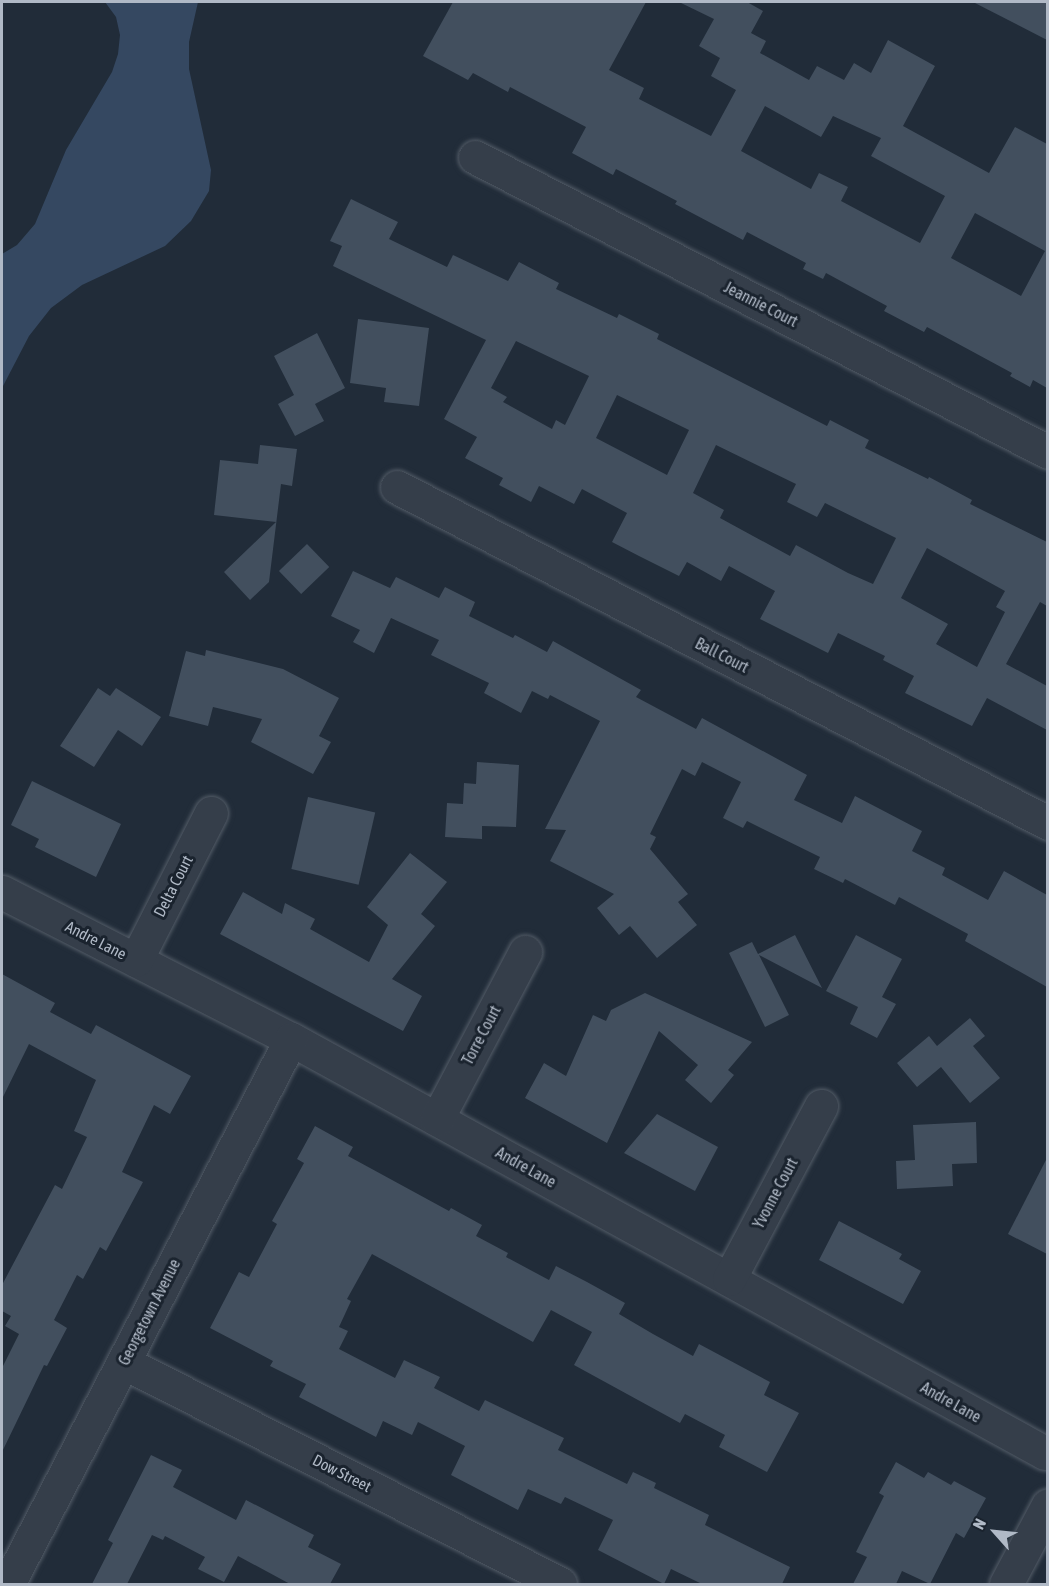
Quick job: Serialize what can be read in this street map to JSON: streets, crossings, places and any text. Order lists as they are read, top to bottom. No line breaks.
{"streets":{"street":["Jeannie Court","Ball Court","Delta Court","Andre Lane","Torre Court","Yvonne Court","Georgetown Avenue","Dow Street"]},"crossings":[["Delta Court","Andre Lane"],["Andre Lane","Torre Court"],["Andre Lane","Yvonne Court"],["Andre Lane","Georgetown Avenue"],["Georgetown Avenue","Dow Street"]],"north":"top left"}
